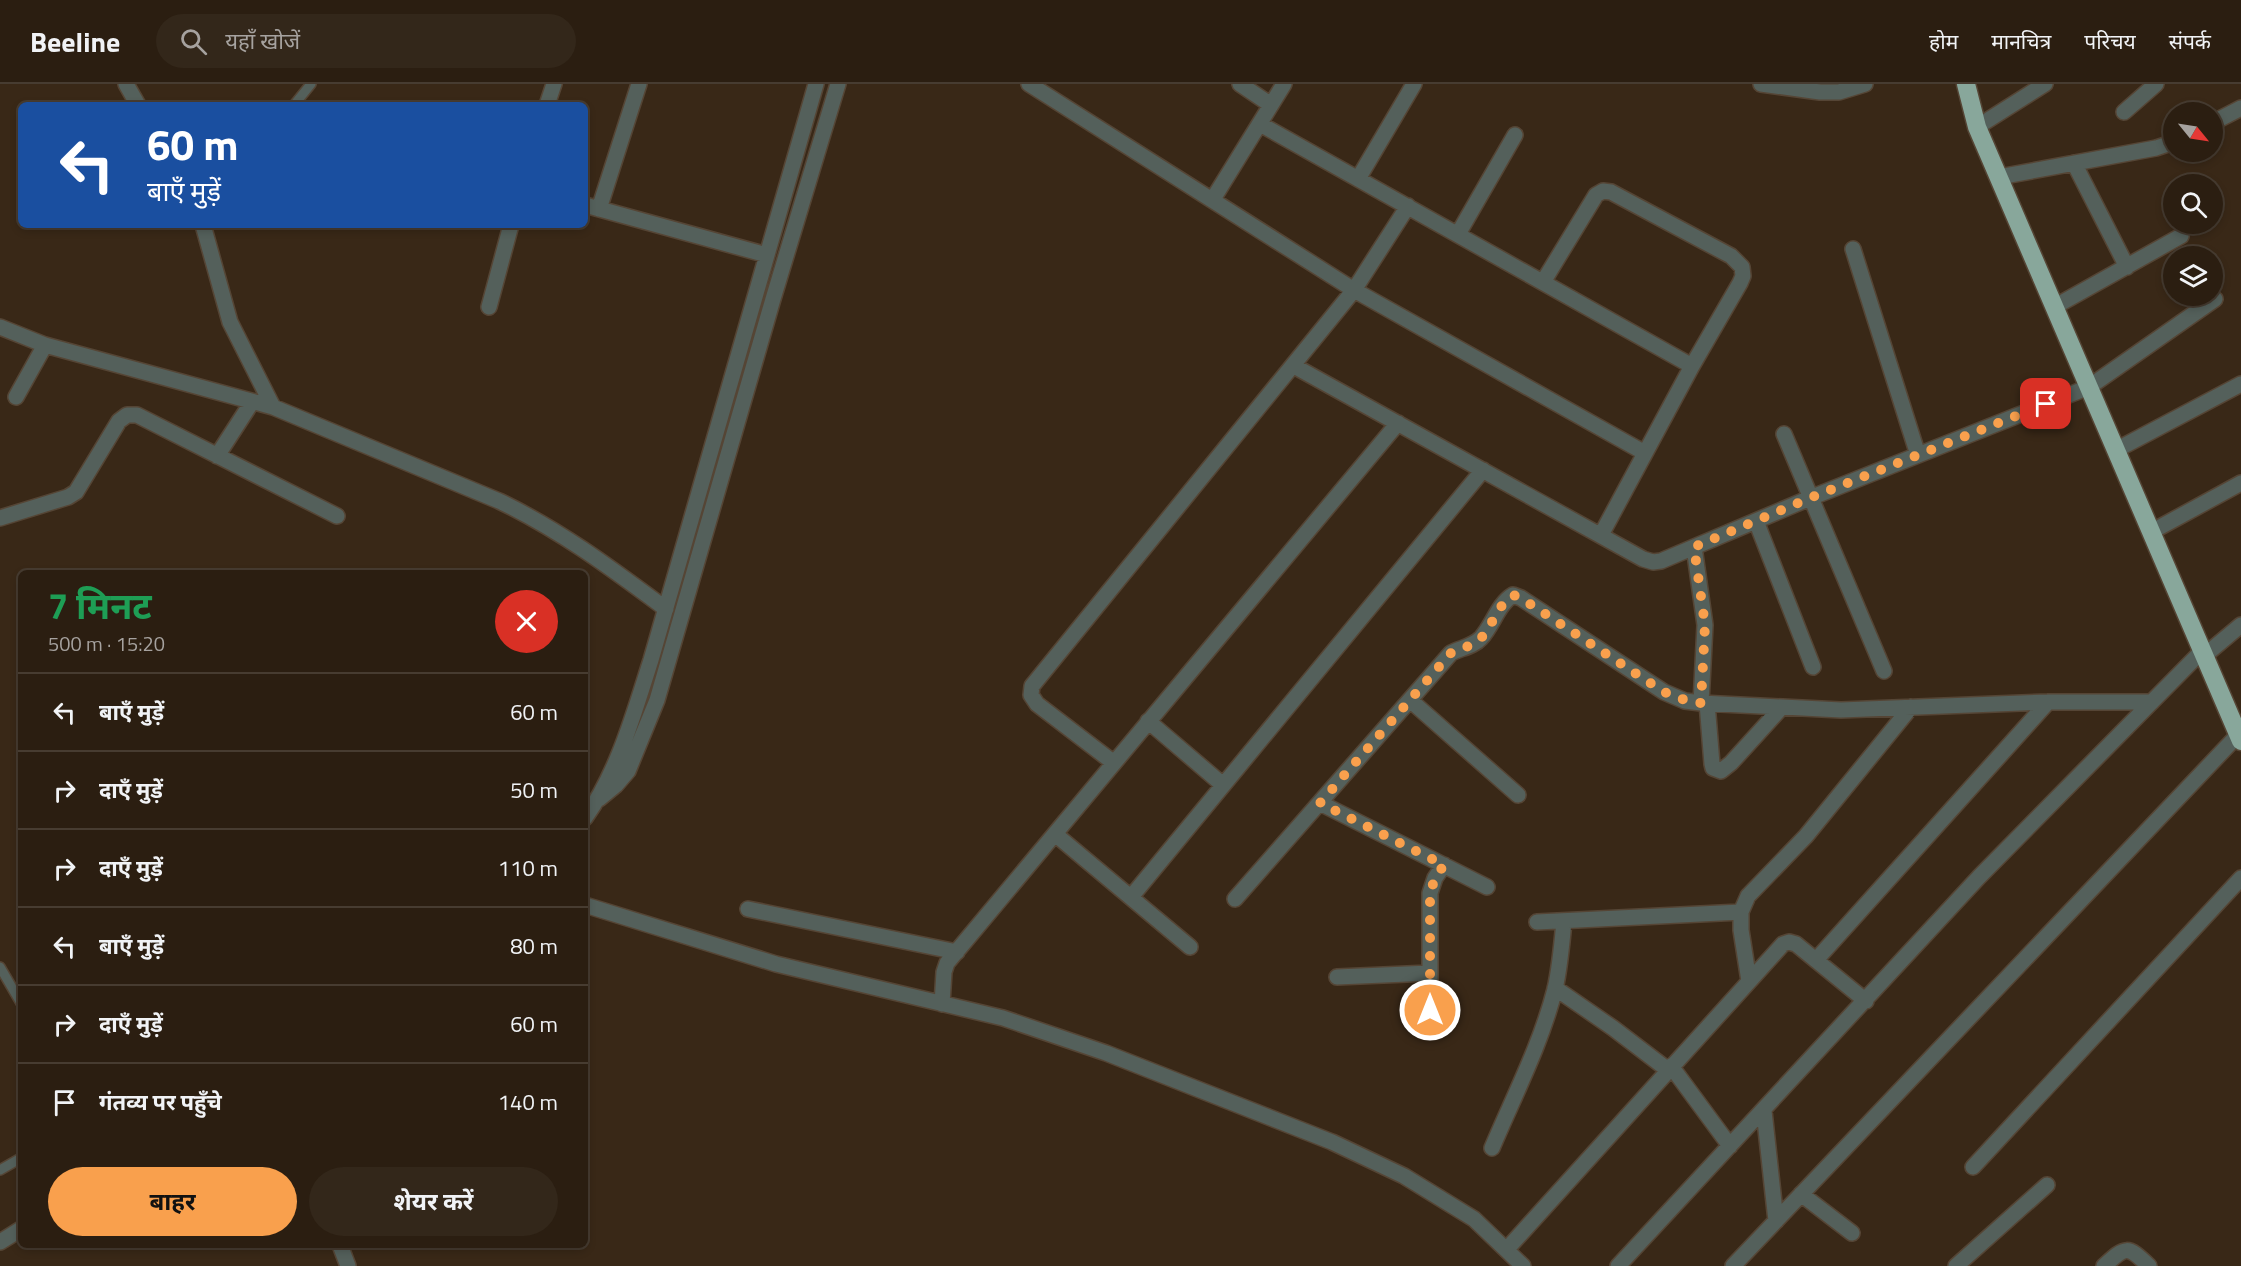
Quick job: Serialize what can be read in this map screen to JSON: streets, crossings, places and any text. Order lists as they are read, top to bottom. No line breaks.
{"north":"bottom right","page":{"header":"Beeline","search":"यहाँ खोजें","nav":["होम","मानचित्र","परिचय","संपर्क"],"turn":["60 m","बाएँ मुड़ें"],"heading":["7 मिनट","500 m · 15:20"],"list":[{"name":"बाएँ मुड़ें","value":"60 m"},{"name":"दाएँ मुड़ें","value":"50 m"},{"name":"दाएँ मुड़ें","value":"110 m"},{"name":"बाएँ मुड़ें","value":"80 m"},{"name":"दाएँ मुड़ें","value":"60 m"},{"name":"गंतव्य पर पहुँचे","value":"140 m"}],"buttons":["बाहर","शेयर करें"]}}
